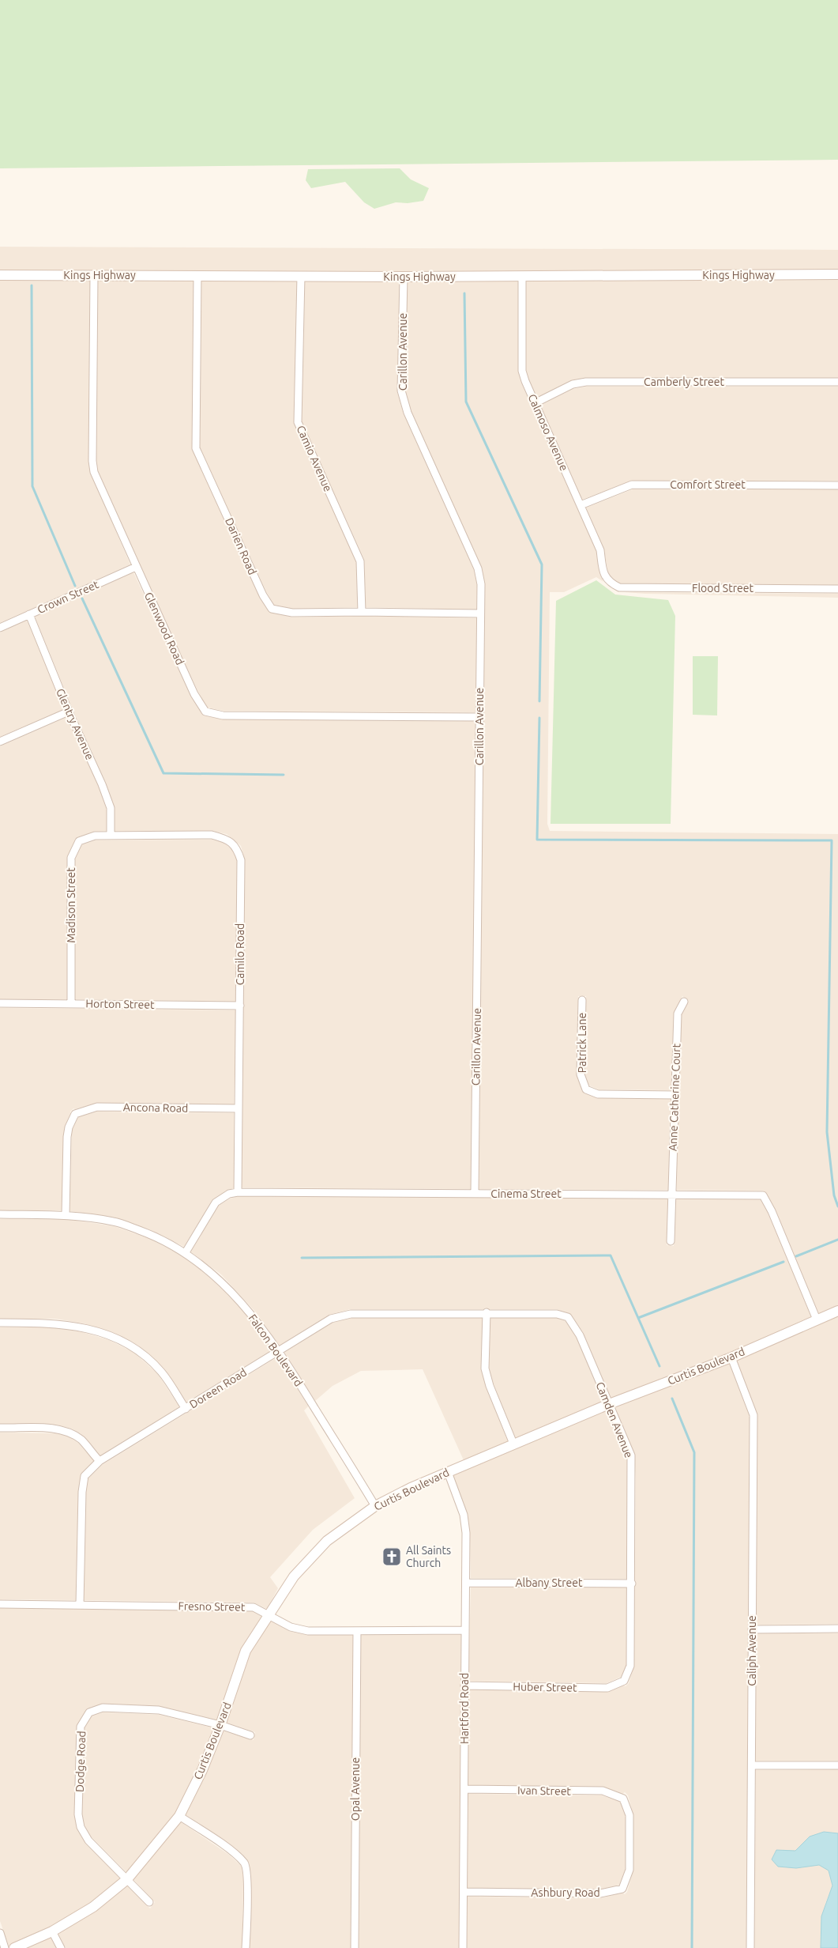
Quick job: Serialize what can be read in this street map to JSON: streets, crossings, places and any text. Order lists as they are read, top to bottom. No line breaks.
{"streets":{"street":["Kings Highway","Carillon Avenue","Camberly Street","Calmoso Avenue","Camio Avenue","Comfort Street","Darien Road","Flood Street","Crown Street","Glenwood Road","Glentry Avenue","Madison Street","Camilo Road","Horton Street","Patrick Lane","Anne Catherine Court","Ancona Road","Cinema Street","Falcon Boulevard","Curtis Boulevard","Doreen Road","Camden Avenue","Albany Street","Fresno Street","Caliph Avenue","Huber Street","Hartford Road","Dodge Road","Opal Avenue","Ivan Street","Ashbury Road"]},"crossings":[["Kings Highway","Carillon Avenue"],["Kings Highway","Calmoso Avenue"],["Kings Highway","Camio Avenue"],["Kings Highway","Darien Road"],["Kings Highway","Glenwood Road"],["Carillon Avenue","Darien Road"],["Carillon Avenue","Glenwood Road"],["Carillon Avenue","Cinema Street"],["Camberly Street","Calmoso Avenue"],["Calmoso Avenue","Comfort Street"],["Calmoso Avenue","Flood Street"],["Camio Avenue","Darien Road"],["Crown Street","Glenwood Road"],["Crown Street","Glentry Avenue"],["Glentry Avenue","Madison Street"],["Glentry Avenue","Camilo Road"],["Madison Street","Camilo Road"],["Madison Street","Horton Street"],["Camilo Road","Horton Street"],["Camilo Road","Ancona Road"],["Camilo Road","Cinema Street"],["Patrick Lane","Anne Catherine Court"],["Anne Catherine Court","Cinema Street"],["Ancona Road","Falcon Boulevard"],["Cinema Street","Falcon Boulevard"],["Cinema Street","Curtis Boulevard"],["Falcon Boulevard","Curtis Boulevard"],["Falcon Boulevard","Doreen Road"],["Curtis Boulevard","Camden Avenue"],["Curtis Boulevard","Fresno Street"],["Curtis Boulevard","Caliph Avenue"],["Curtis Boulevard","Hartford Road"],["Curtis Boulevard","Dodge Road"],["Doreen Road","Camden Avenue"],["Doreen Road","Fresno Street"],["Camden Avenue","Albany Street"],["Camden Avenue","Huber Street"],["Albany Street","Hartford Road"],["Fresno Street","Hartford Road"],["Fresno Street","Opal Avenue"],["Huber Street","Hartford Road"],["Hartford Road","Ivan Street"],["Hartford Road","Ashbury Road"],["Ivan Street","Ashbury Road"]],"places":{"church":["All Saints Church"]}}
